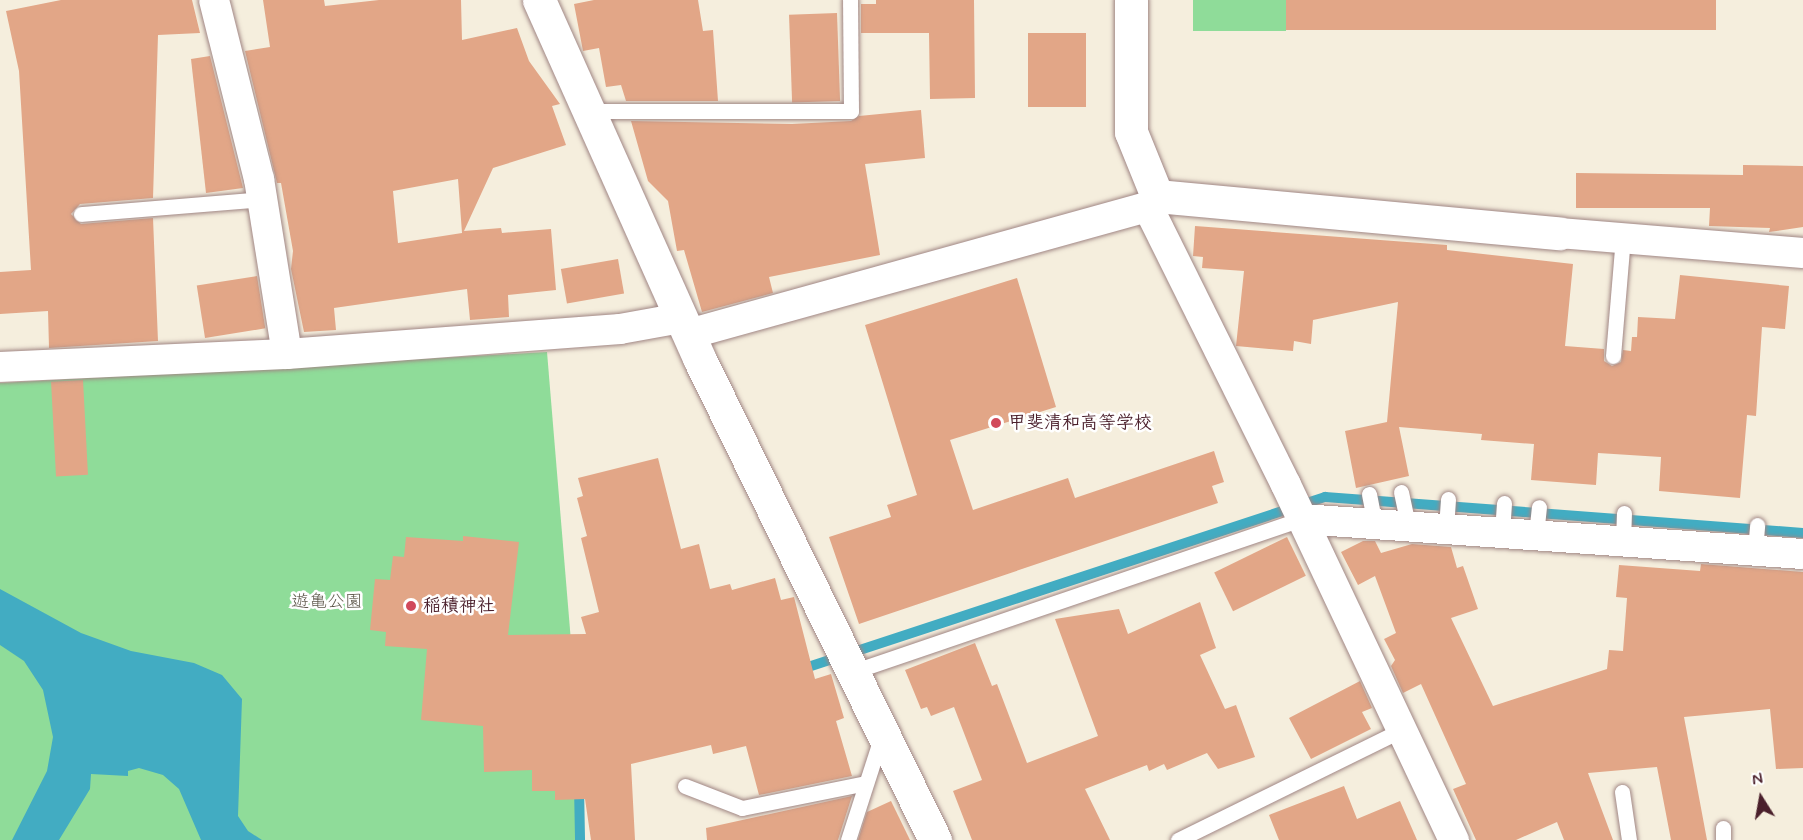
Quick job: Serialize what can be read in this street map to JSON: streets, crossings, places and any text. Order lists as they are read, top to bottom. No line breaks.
{"parks":["遊亀公園"],"places":["甲斐清和高等学校","稲積神社"],"north":"top"}
